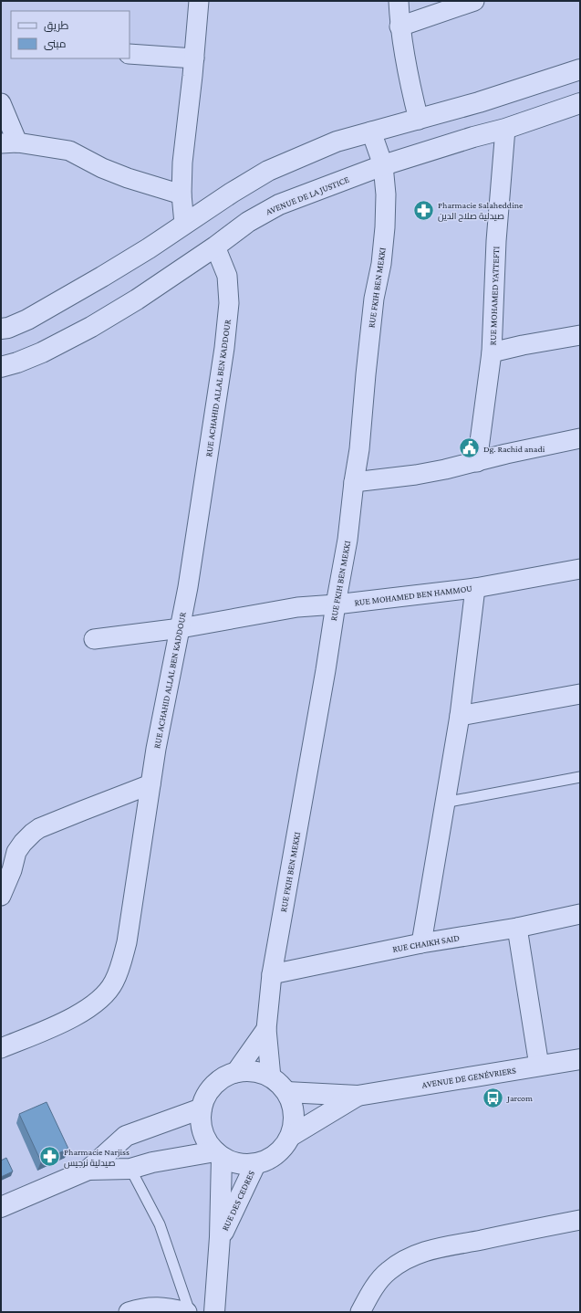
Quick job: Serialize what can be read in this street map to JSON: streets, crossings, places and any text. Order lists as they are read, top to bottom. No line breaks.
{"streets":{"street":["AVENUE DE LA JUSTICE","RUE FKIH BEN MEKKI","RUE MOHAMED YATTEFTI","RUE ACHAHID ALLAL BEN KADDOUR","RUE MOHAMED BEN HAMMOU","RUE CHAIKH SAID","AVENUE DE GENÉVRIERS","RUE DES CEDRES"]},"crossings":[["AVENUE DE LA JUSTICE","RUE FKIH BEN MEKKI"],["AVENUE DE LA JUSTICE","RUE MOHAMED YATTEFTI"],["AVENUE DE LA JUSTICE","RUE ACHAHID ALLAL BEN KADDOUR"],["RUE FKIH BEN MEKKI","RUE MOHAMED BEN HAMMOU"],["RUE FKIH BEN MEKKI","RUE CHAIKH SAID"],["RUE FKIH BEN MEKKI","AVENUE DE GENÉVRIERS"],["RUE FKIH BEN MEKKI","RUE DES CEDRES"],["RUE ACHAHID ALLAL BEN KADDOUR","RUE MOHAMED BEN HAMMOU"],["AVENUE DE GENÉVRIERS","RUE DES CEDRES"]],"places":{"pharmacy":["Pharmacie Salaheddine صيدلية صلاح الدين","Pharmacie Narjiss صيدلية نرجيس"],"public building":["Dg. Rachid anadi"],"bus stop":["Jarcom"]},"legend":["طريق","مبنى"]}
